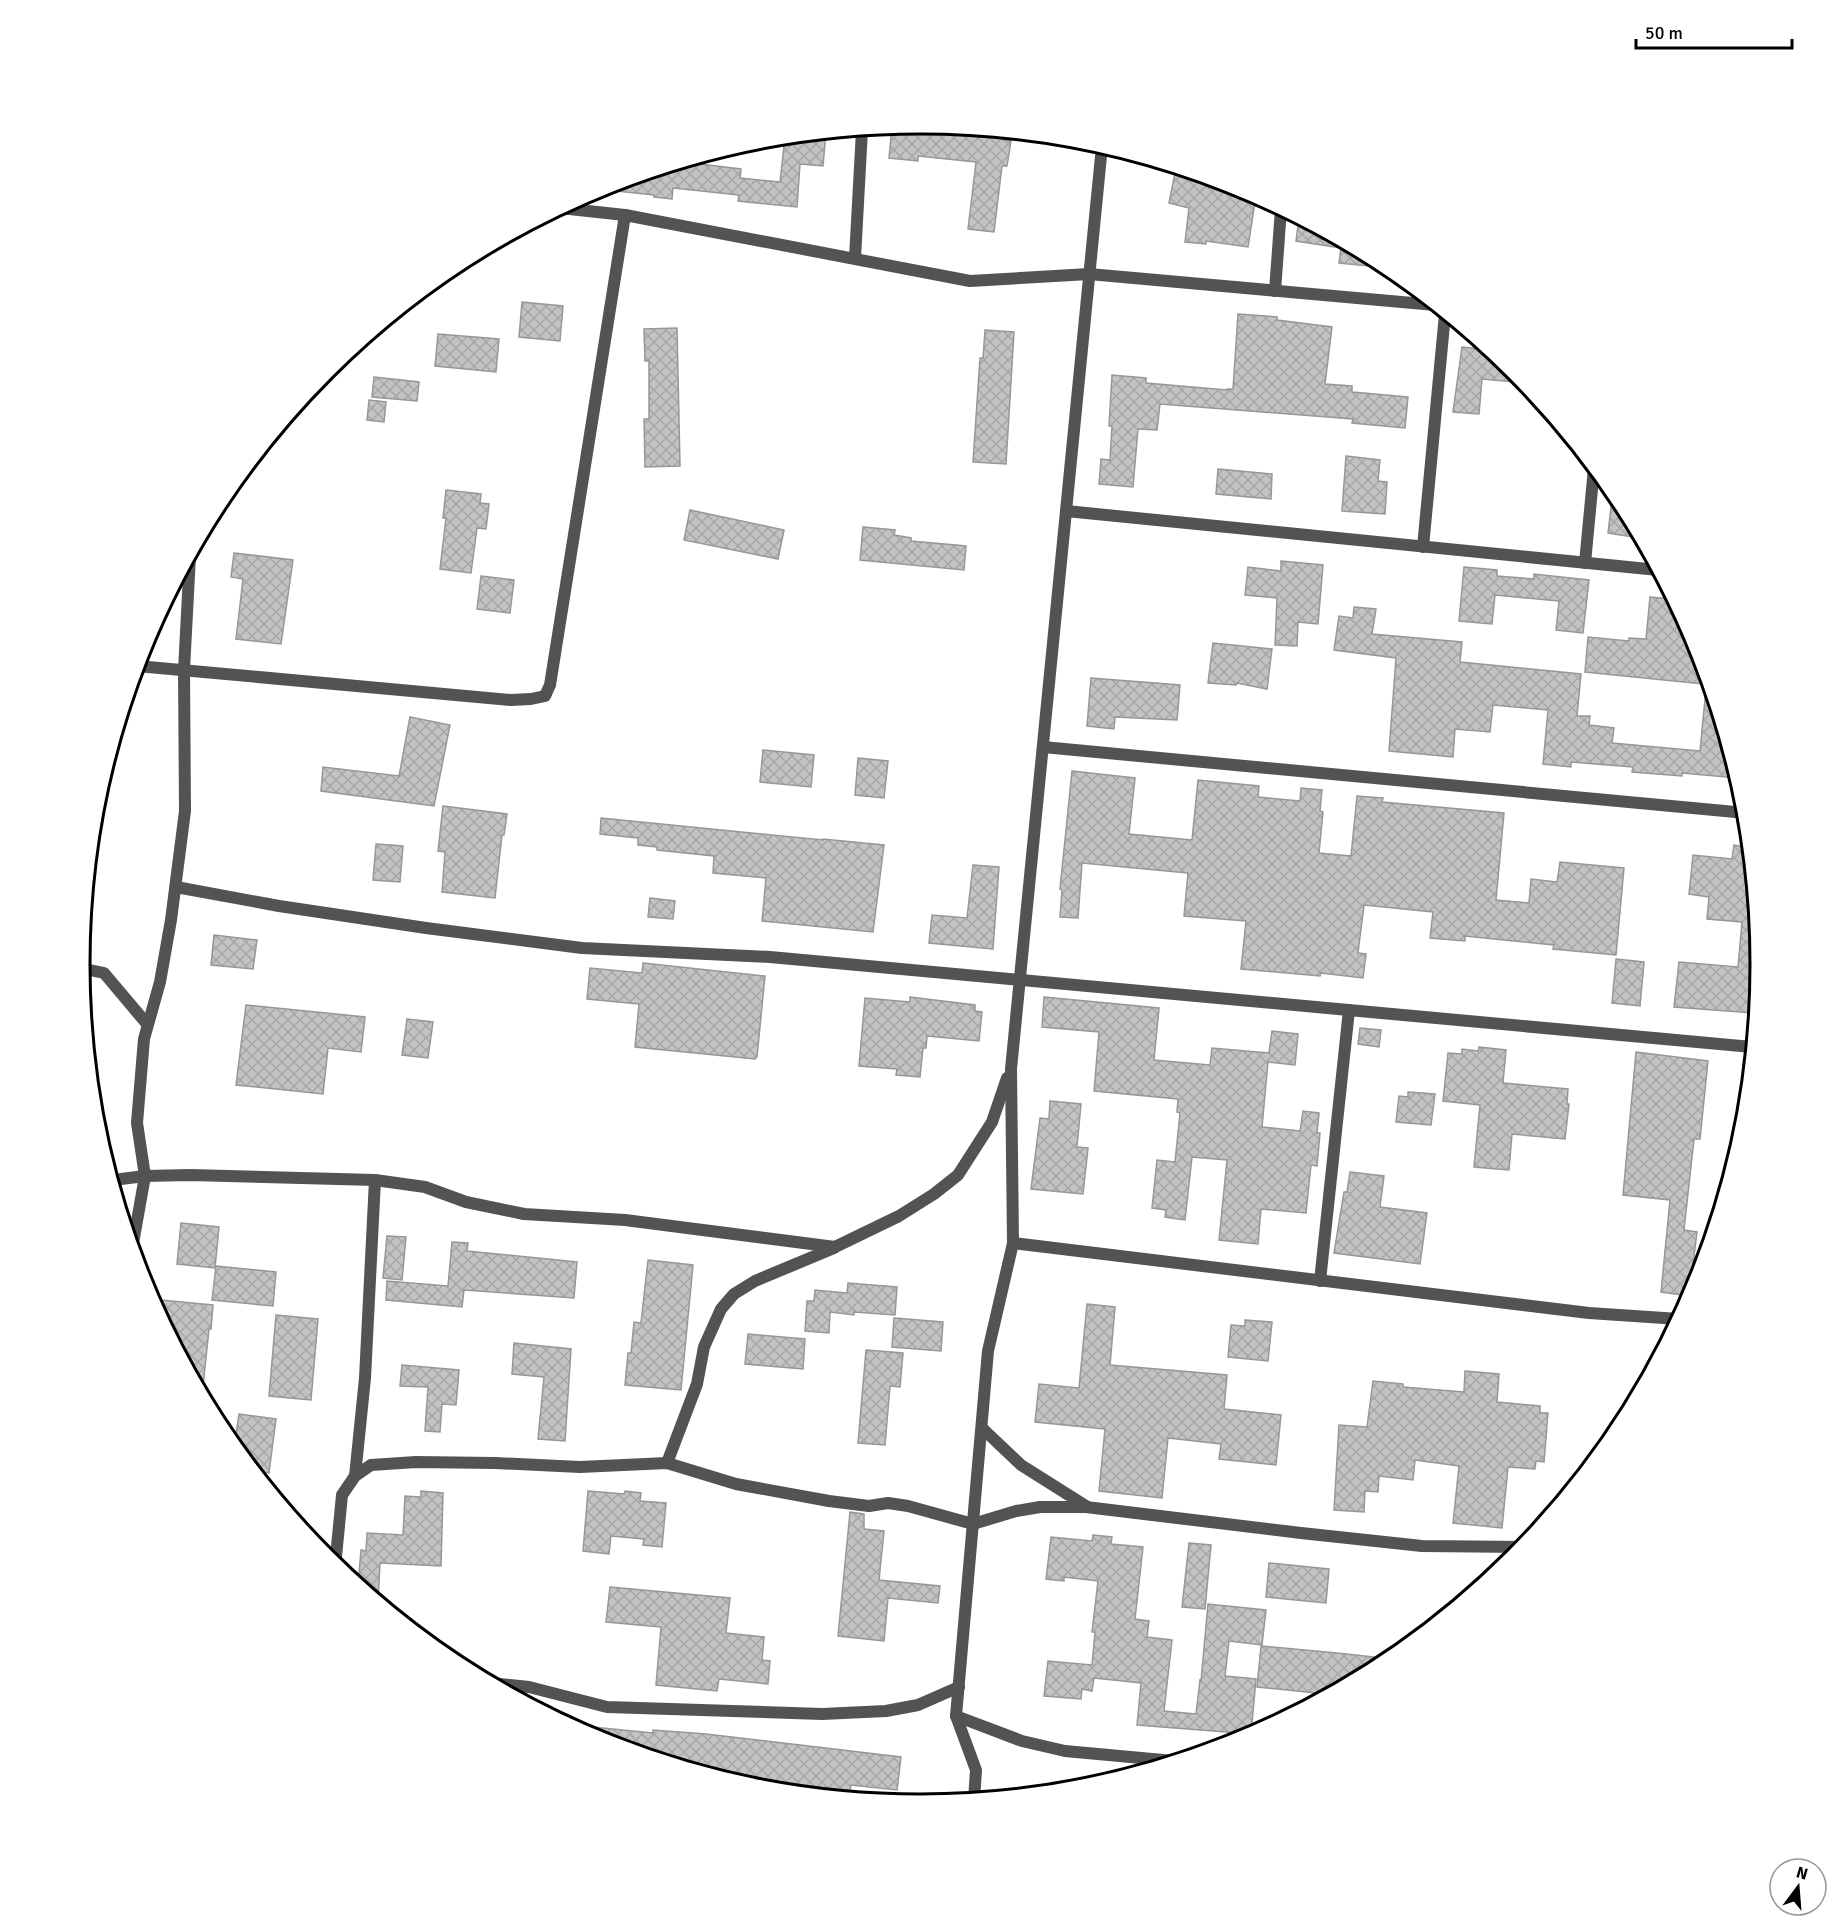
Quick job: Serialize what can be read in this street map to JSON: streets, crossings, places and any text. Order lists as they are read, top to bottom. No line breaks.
{"scale_bar":"50 m","north":"top"}
